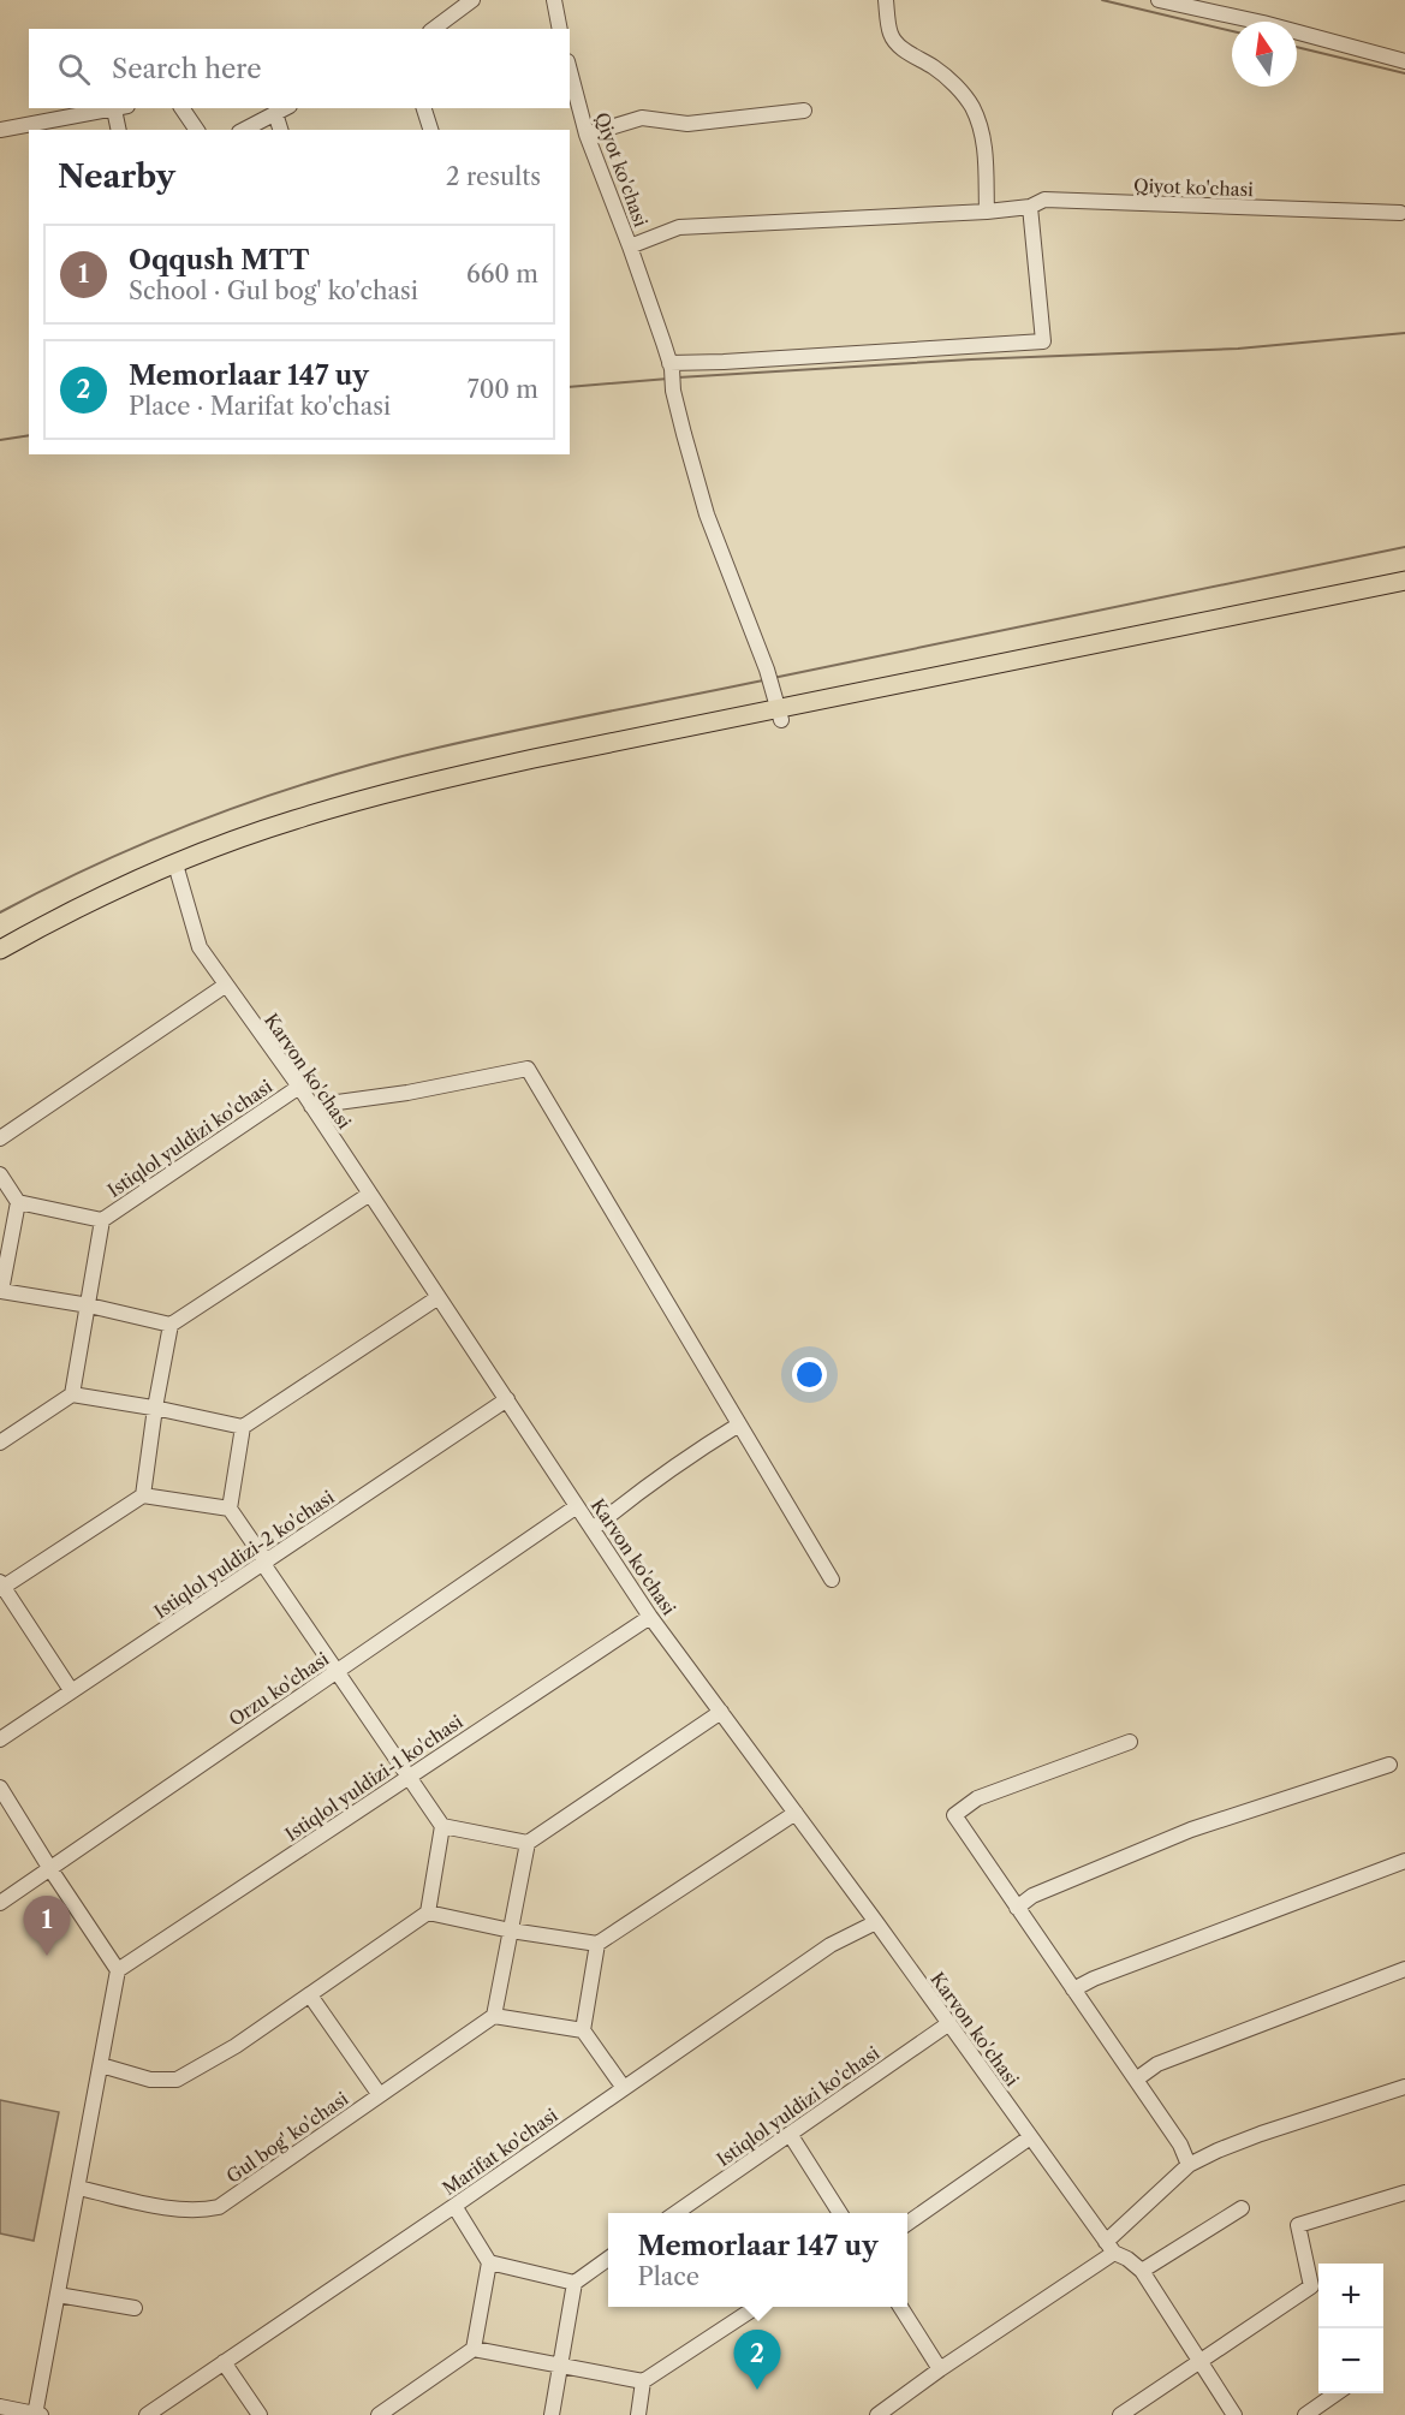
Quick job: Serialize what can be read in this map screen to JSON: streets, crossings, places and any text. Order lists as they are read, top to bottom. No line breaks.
{"streets":{"street":["Qiyot ko'chasi","Karvon ko'chasi","Istiqlol yuldizi ko'chasi","Istiqlol yuldizi-2 ko'chasi","Orzu ko'chasi","Istiqlol yuldizi-1 ko'chasi","Gul bog' ko'chasi","Marifat ko'chasi"]},"crossings":[["Karvon ko'chasi","Istiqlol yuldizi ko'chasi"],["Karvon ko'chasi","Istiqlol yuldizi-2 ko'chasi"],["Karvon ko'chasi","Orzu ko'chasi"],["Karvon ko'chasi","Istiqlol yuldizi-1 ko'chasi"],["Karvon ko'chasi","Marifat ko'chasi"]],"north":"top","page":{"search":"Search here","heading":["Nearby","2 results"],"list":[{"mark":"1","name":"Oqqush MTT","note":"School · Gul bog' ko'chasi","value":"660 m"},{"mark":"2","name":"Memorlaar 147 uy","note":"Place · Marifat ko'chasi","value":"700 m"}],"pins":["1","2"],"popup":["Memorlaar 147 uy","Place"],"map_buttons":["+","−"]}}
